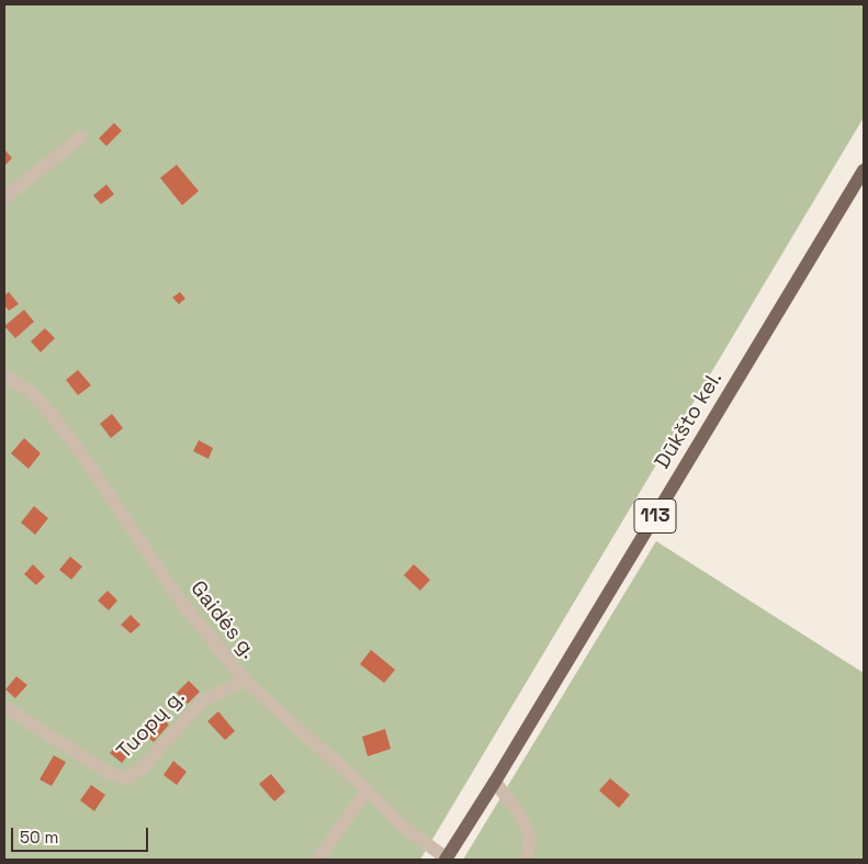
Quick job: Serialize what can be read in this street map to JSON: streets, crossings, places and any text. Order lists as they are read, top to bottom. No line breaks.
{"streets":{"main road":["Dūkšto kel.","113"],"street":["Gaidės g.","Tuopų g."]},"crossings":[["Dūkšto kel.","Gaidės g."],["Gaidės g.","Tuopų g."]],"scale_bar":"50 m"}
